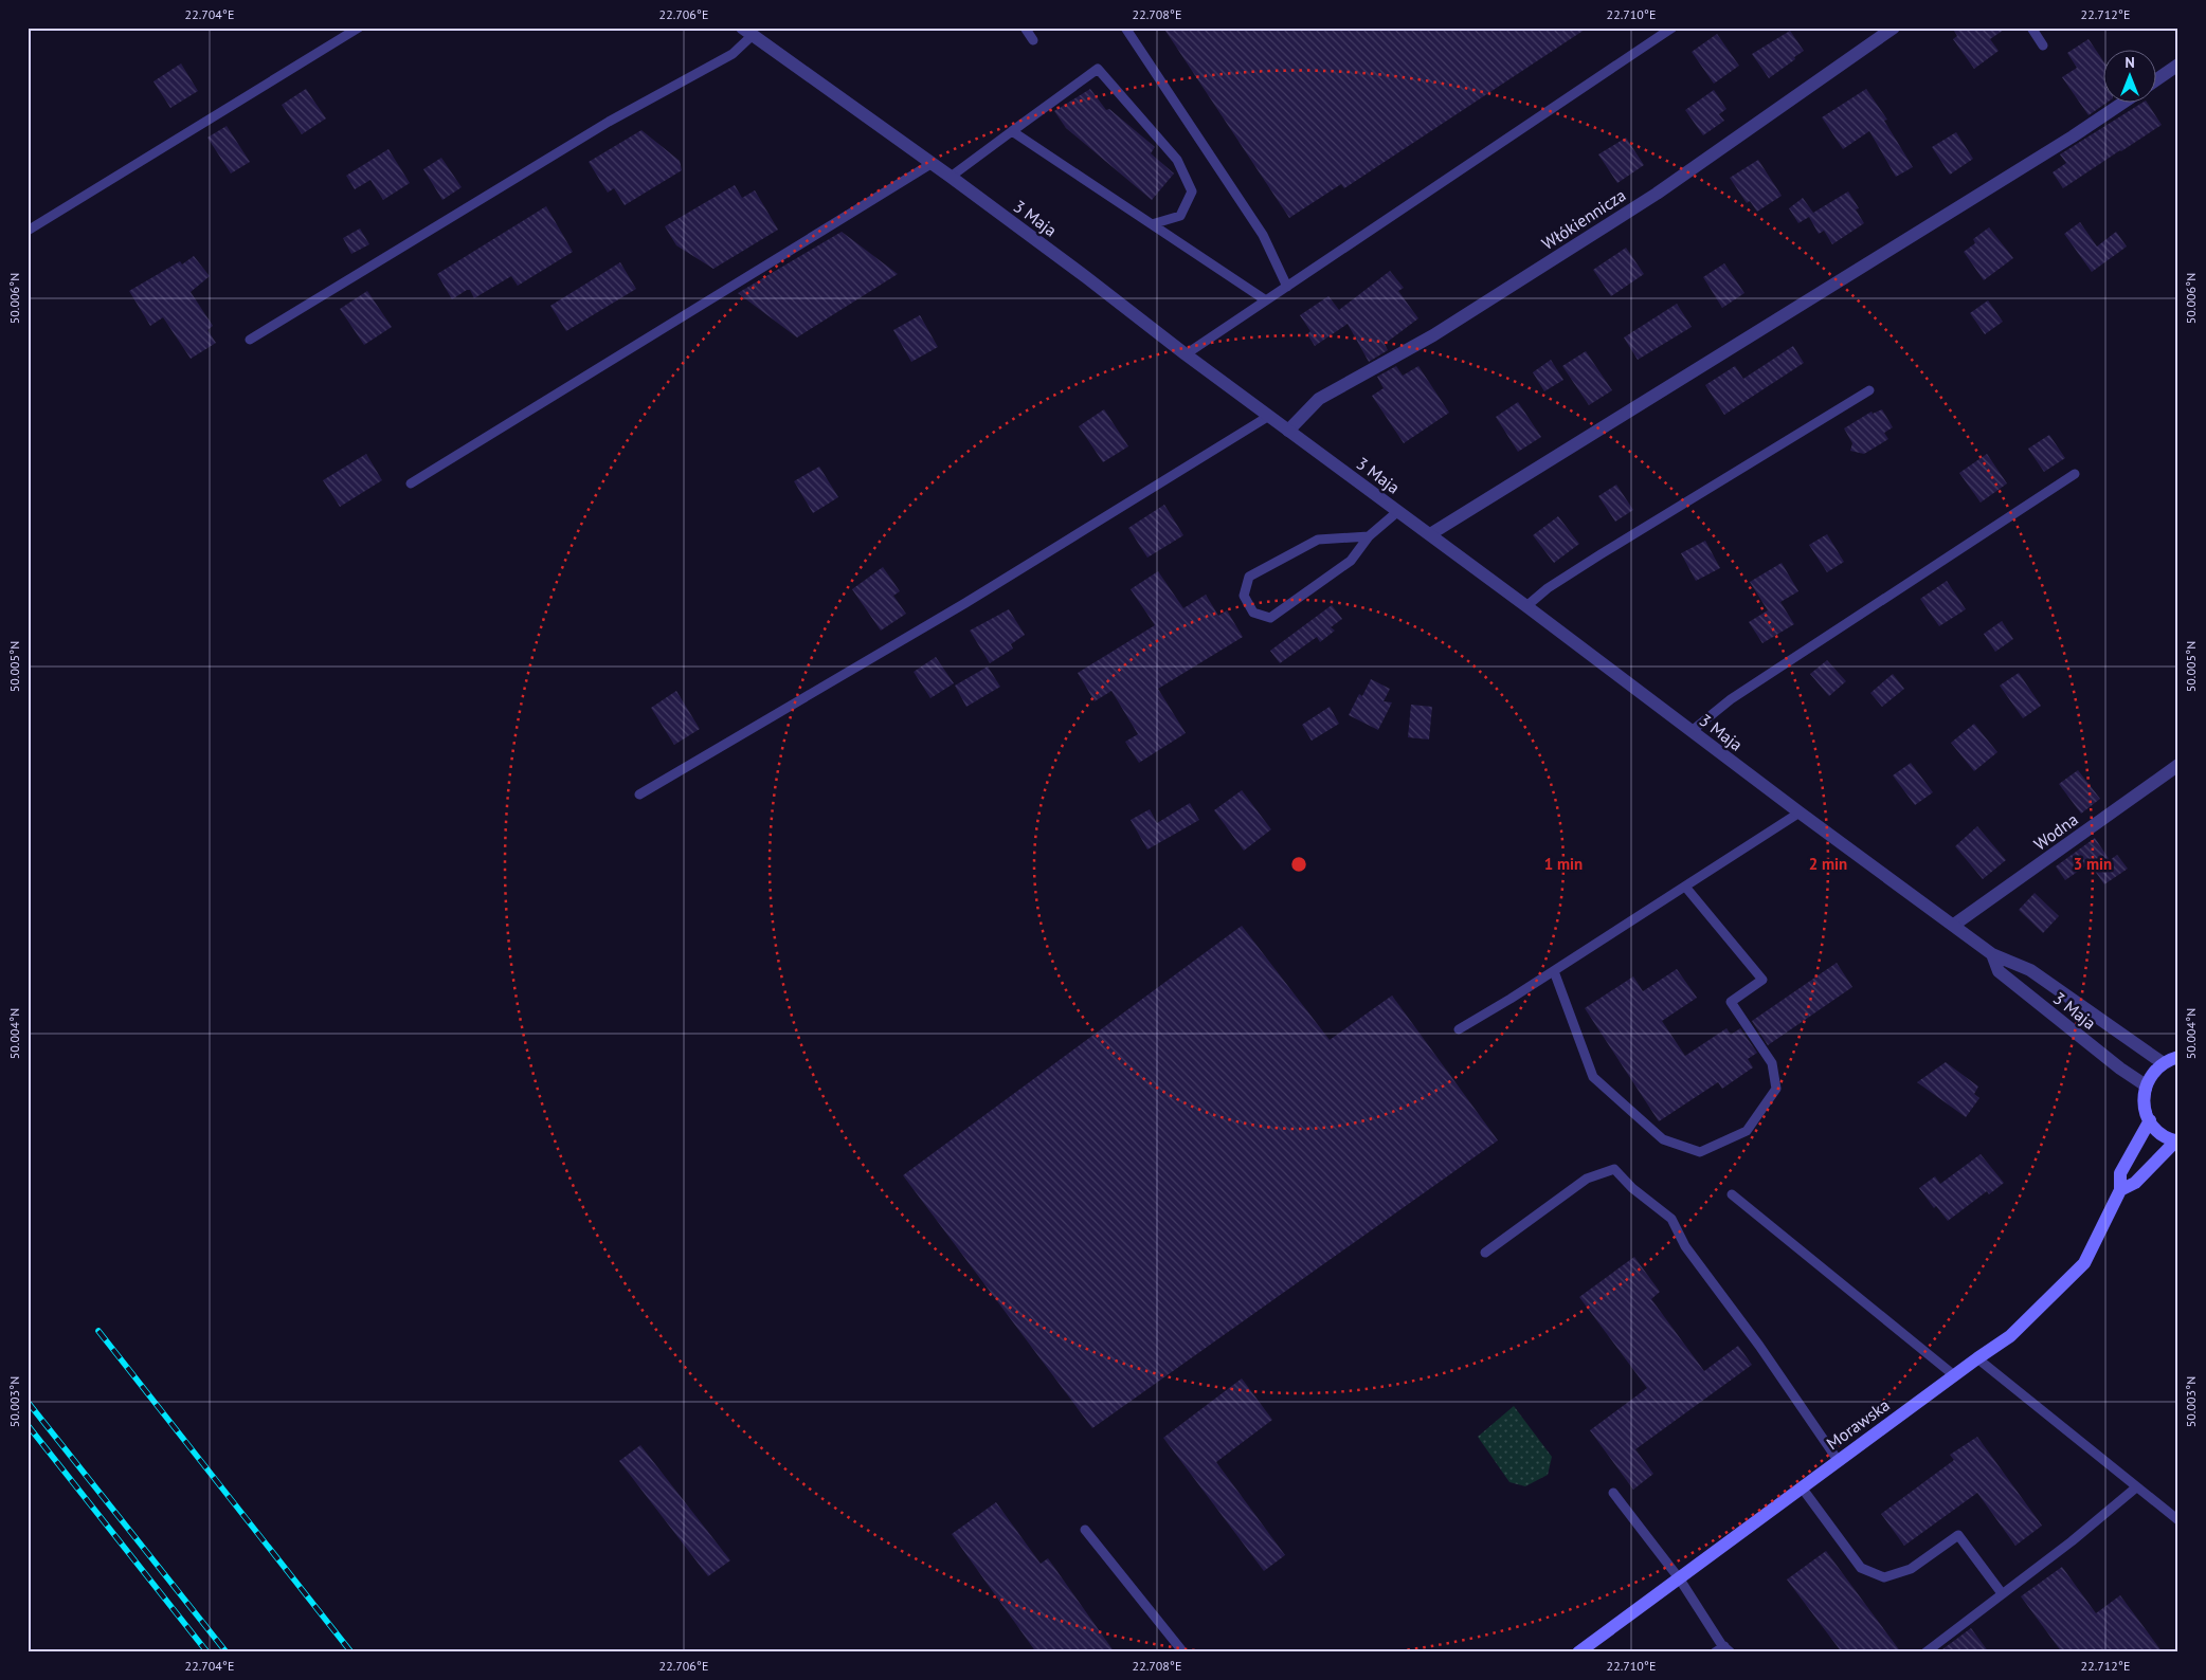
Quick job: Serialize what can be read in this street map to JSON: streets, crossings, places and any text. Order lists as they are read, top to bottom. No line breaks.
{"streets":{"main road":["Morawska"],"street":["3 Maja","Włókiennicza","Wodna"]},"crossings":[["3 Maja","Włókiennicza"],["3 Maja","Wodna"]],"north":"top","coordinates":["22.704°E","22.706°E","22.708°E","22.710°E","22.712°E","50.006°N","50.005°N","50.004°N","50.003°N"],"rings":["1 min","2 min","3 min"]}
